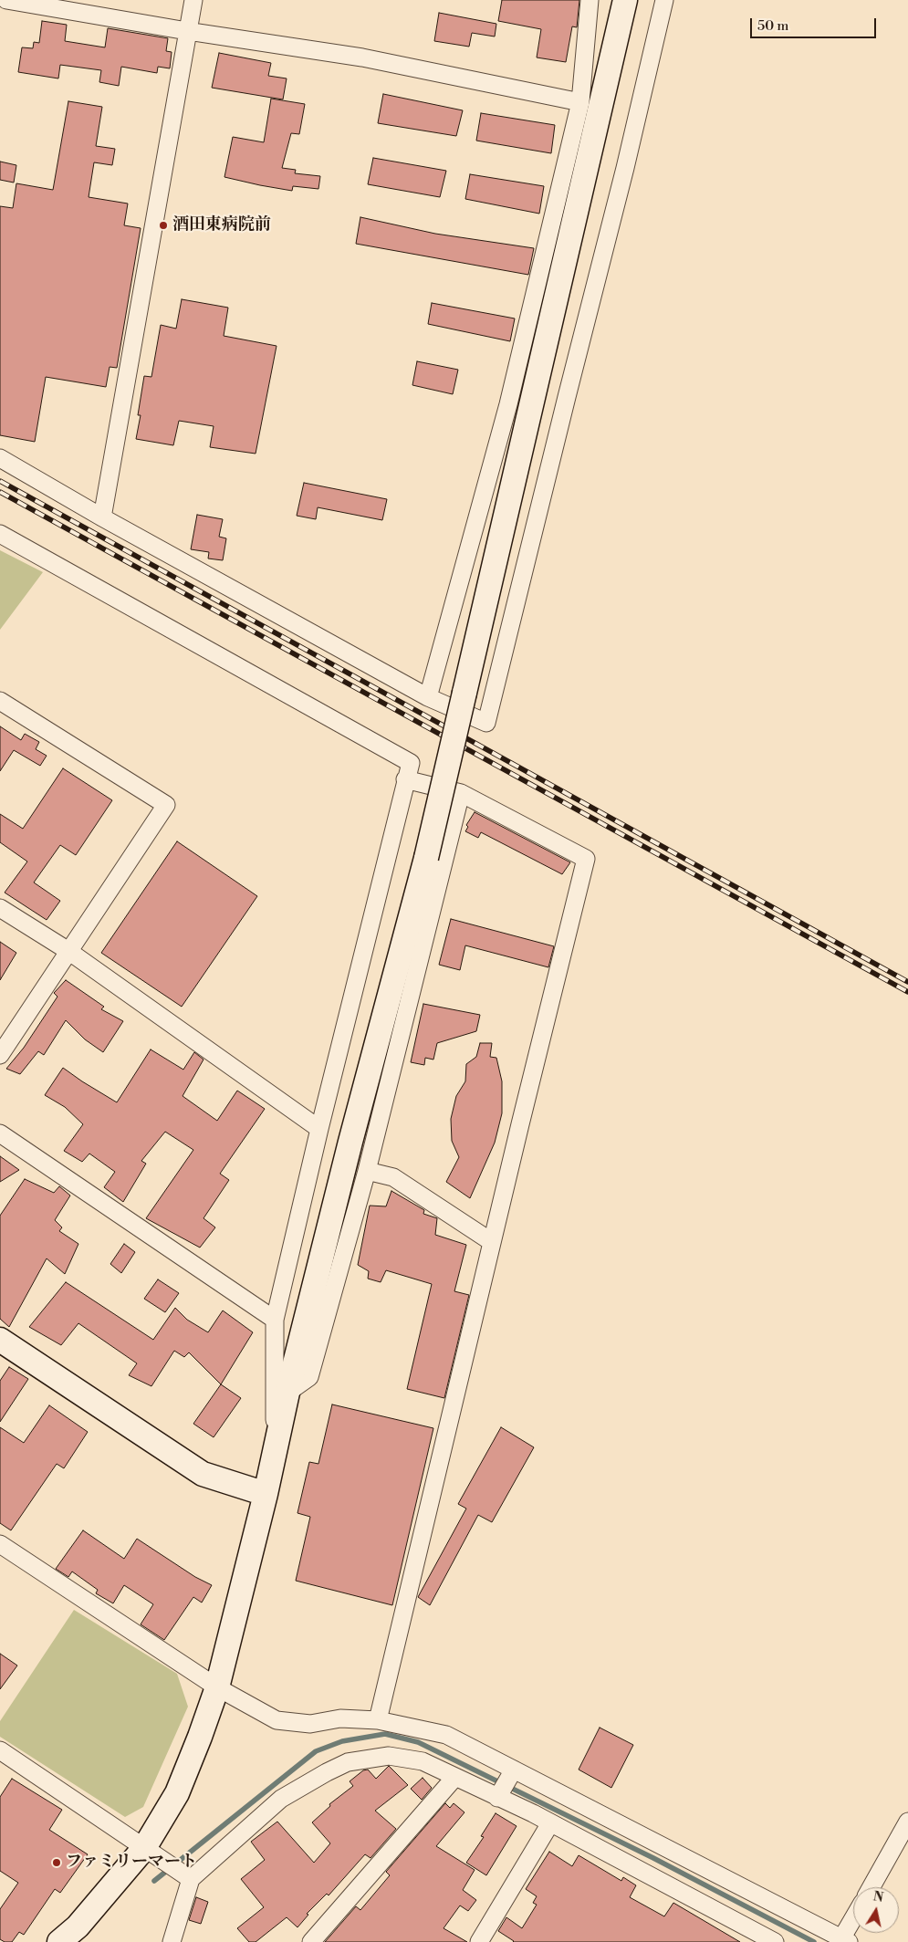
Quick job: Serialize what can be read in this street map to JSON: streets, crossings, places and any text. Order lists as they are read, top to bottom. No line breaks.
{"places":["酒田東病院前","ファミリーマート"],"scale_bar":"50 m","north":"top"}
